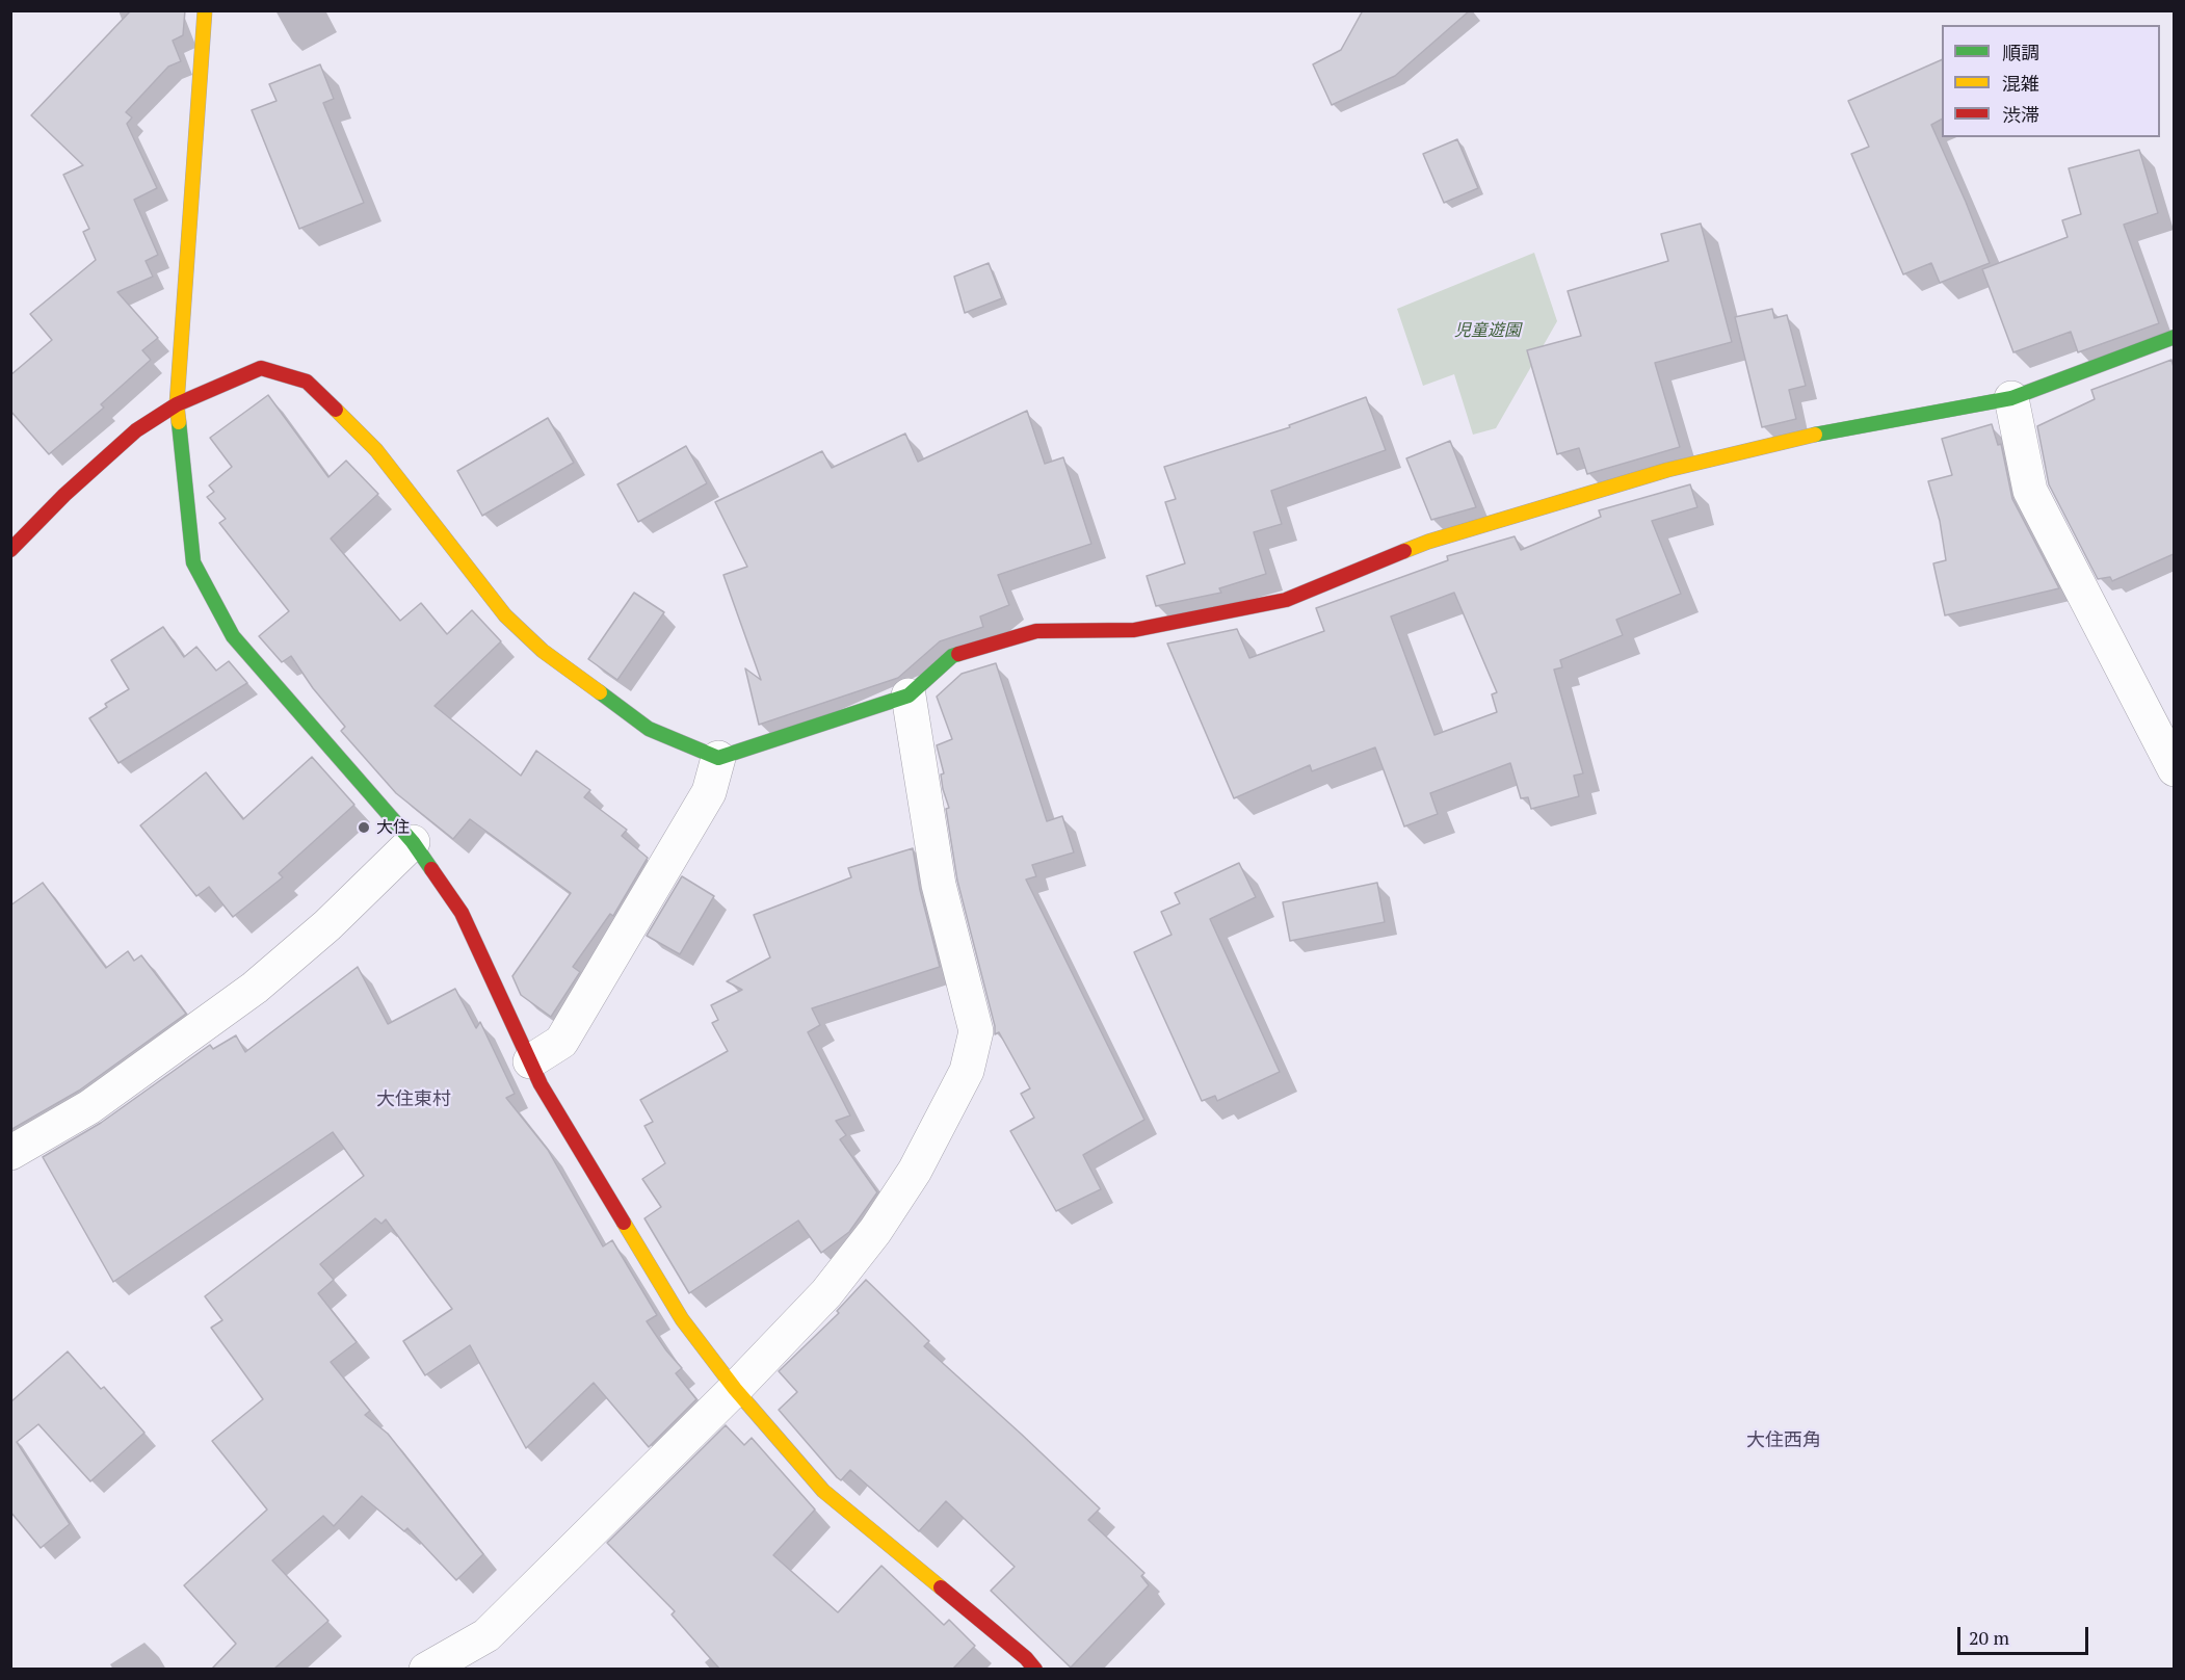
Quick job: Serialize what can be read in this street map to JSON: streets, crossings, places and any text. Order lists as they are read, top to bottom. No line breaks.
{"districts":["大住東村","大住西角"],"parks":["児童遊園"],"places":["大住"],"legend":["順調","混雑","渋滞"],"scale_bar":"20 m"}
